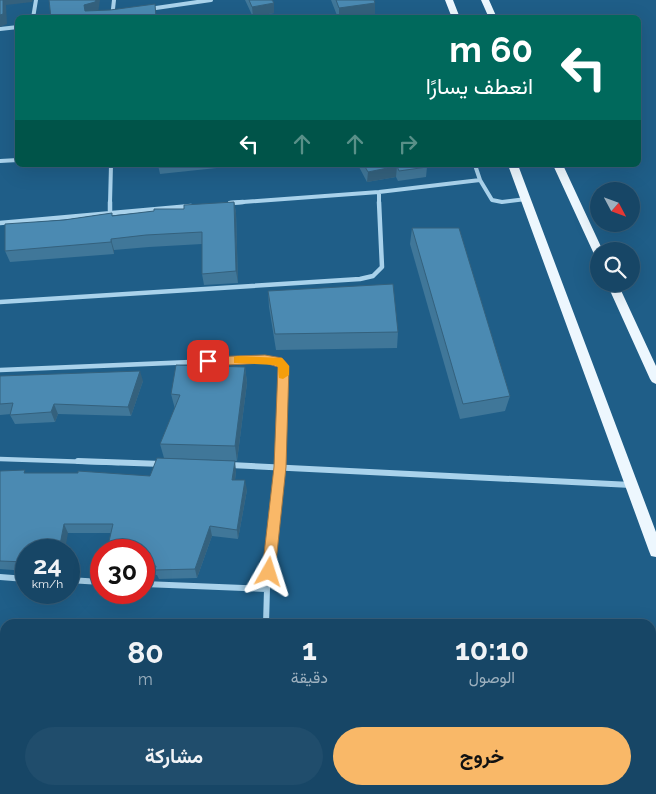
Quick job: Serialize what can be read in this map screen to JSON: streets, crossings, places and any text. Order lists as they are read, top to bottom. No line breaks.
{"north":"bottom right","page":{"turn":["60 m","انعطف يسارًا"],"speed":"24 km/h","limit":"30","eta":["10:10","الوصول","1","دقيقة","80","m"],"buttons":["خروج","مشاركة"]}}
